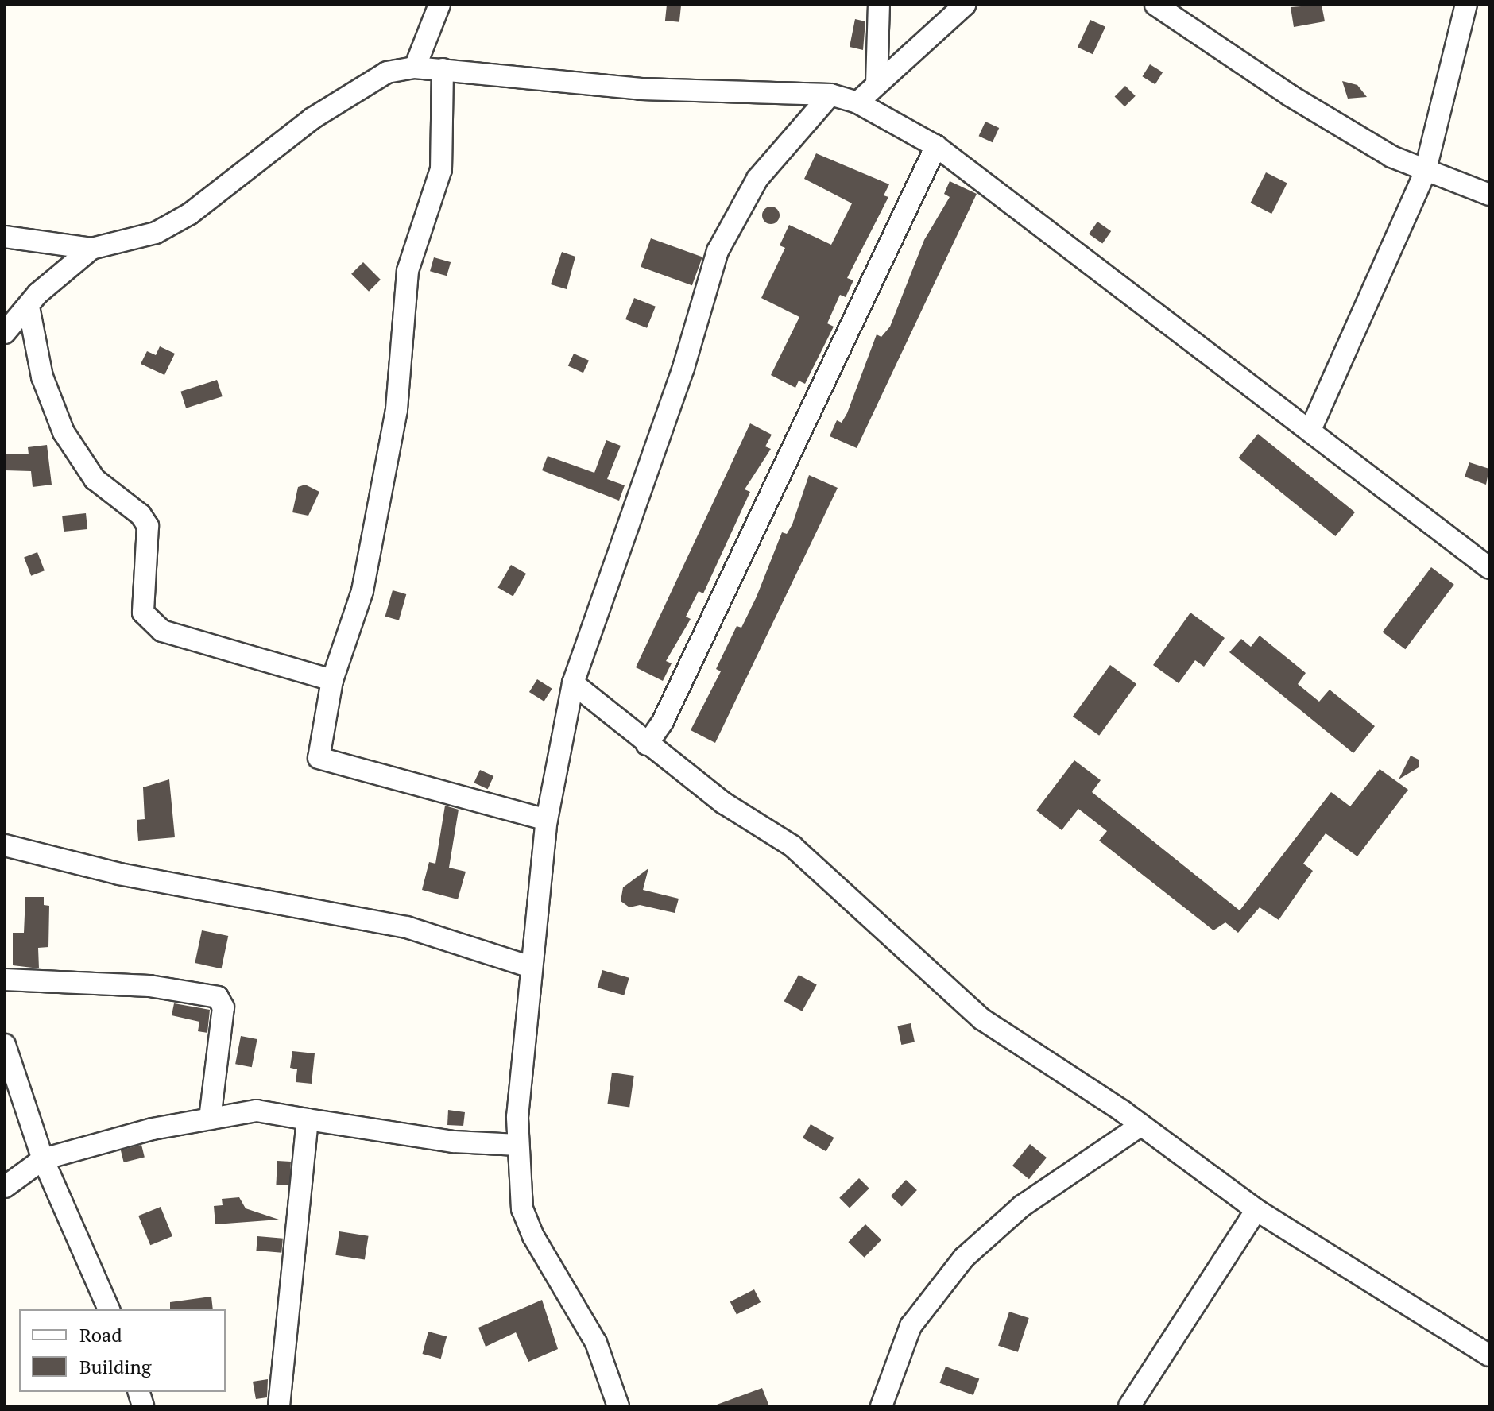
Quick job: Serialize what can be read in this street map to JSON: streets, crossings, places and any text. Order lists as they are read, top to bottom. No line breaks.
{"legend":["Road","Building"]}
